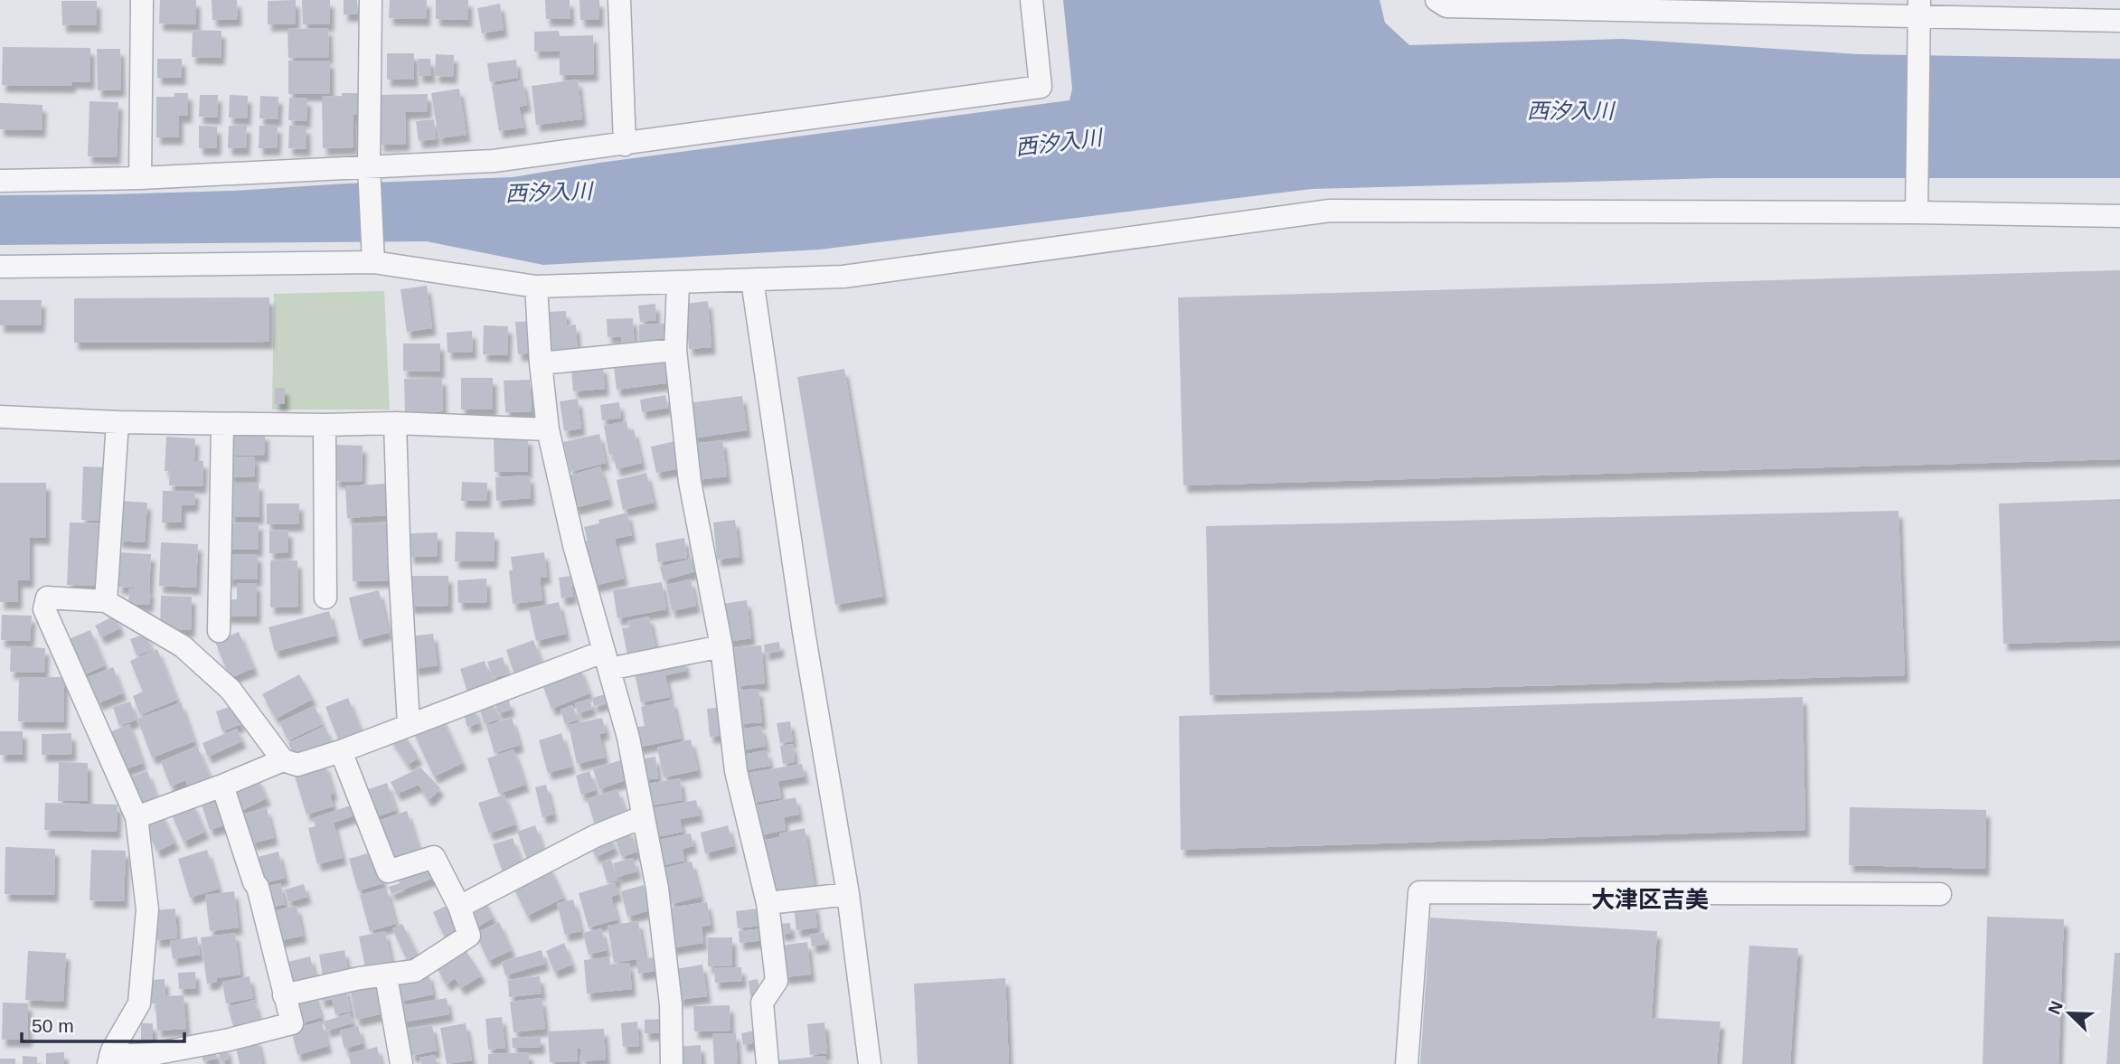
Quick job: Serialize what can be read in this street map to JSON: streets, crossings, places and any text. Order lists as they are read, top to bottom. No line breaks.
{"districts":["大津区吉美"],"water":["西汐入川"],"scale_bar":"50 m","north":"top left"}
